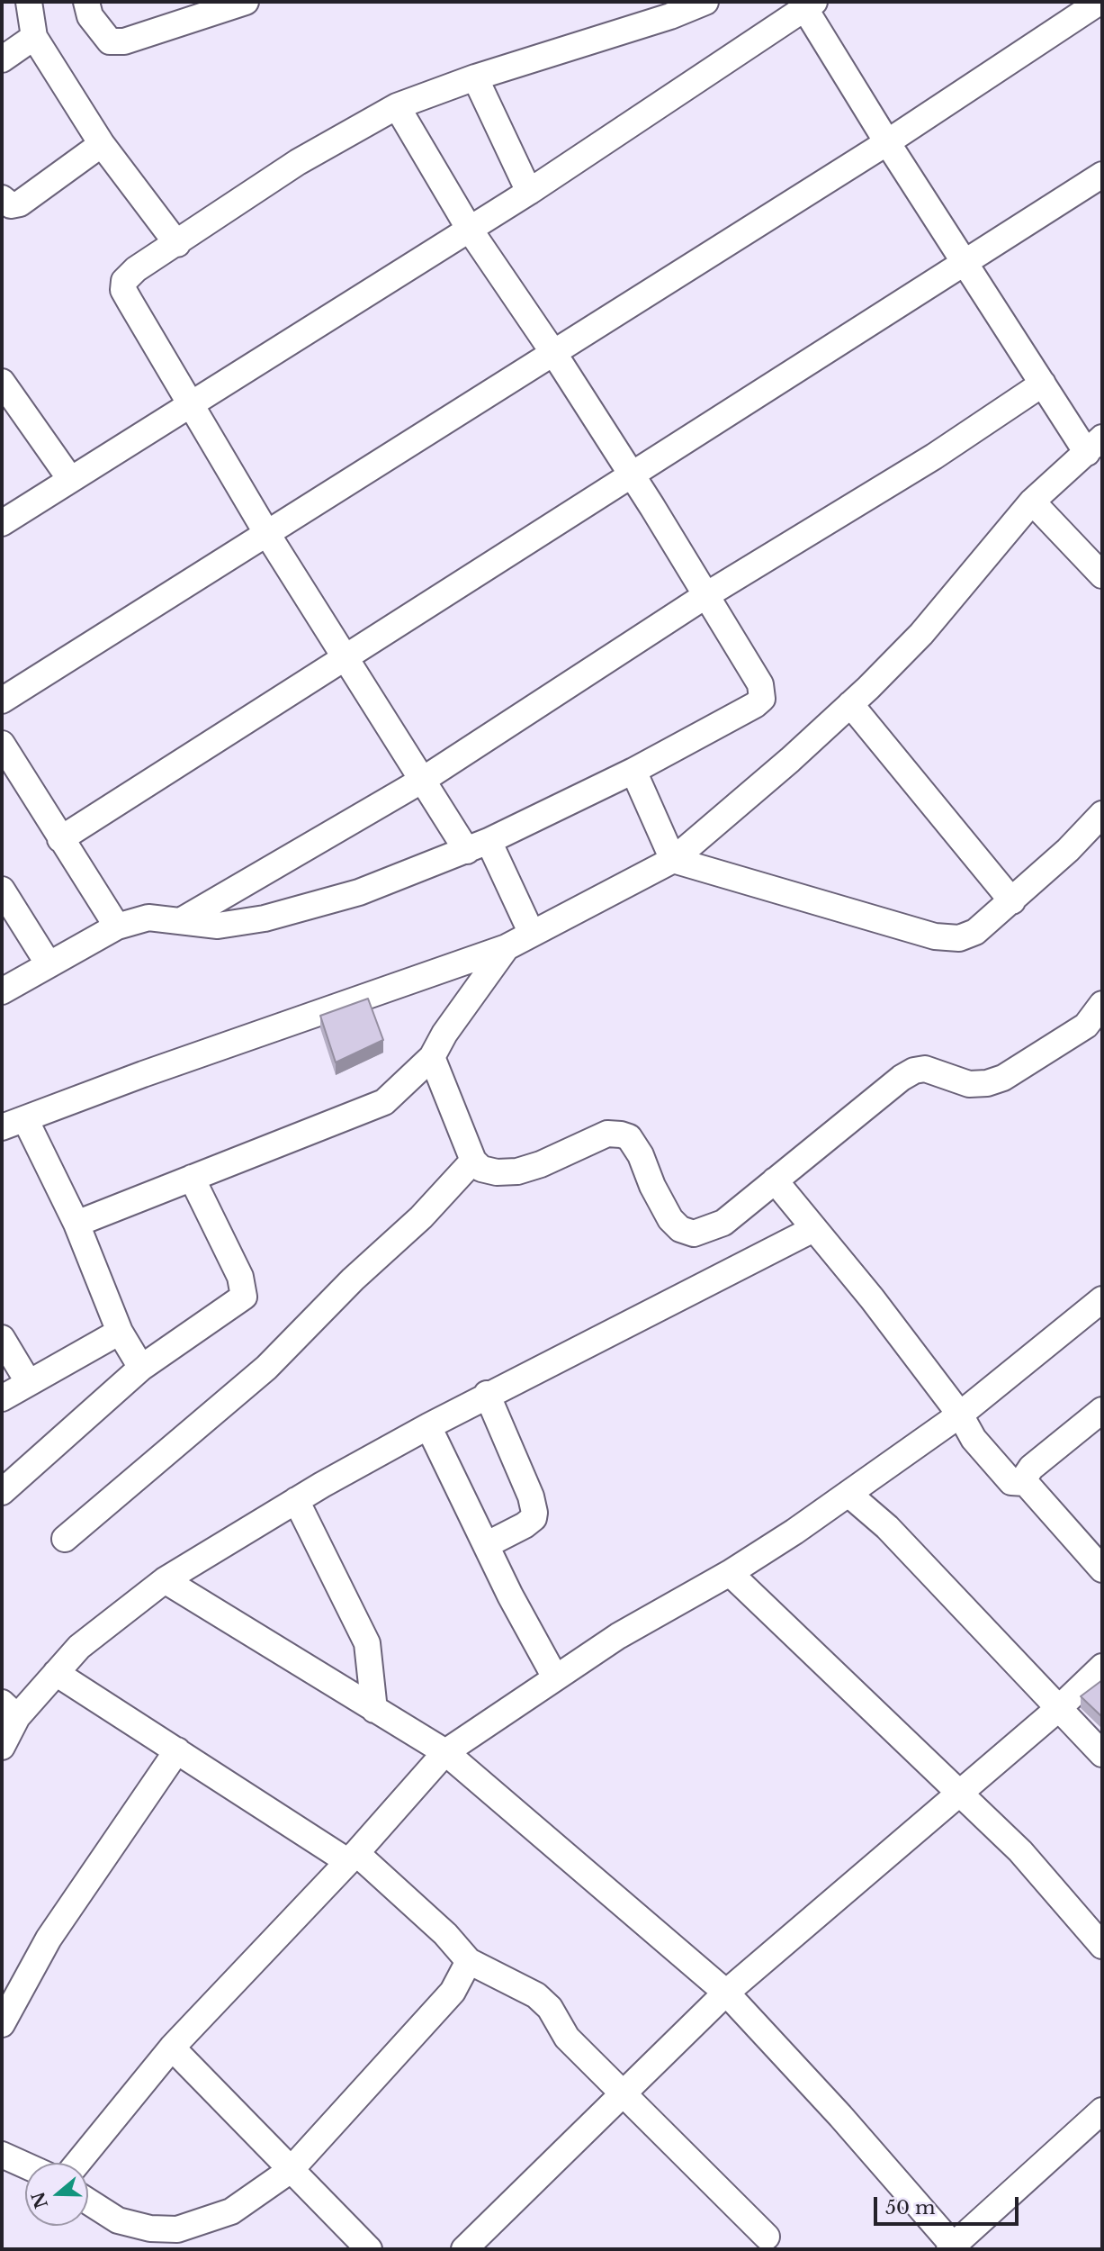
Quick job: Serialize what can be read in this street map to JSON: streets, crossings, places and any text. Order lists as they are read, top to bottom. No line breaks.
{"scale_bar":"50 m","north":"left"}
